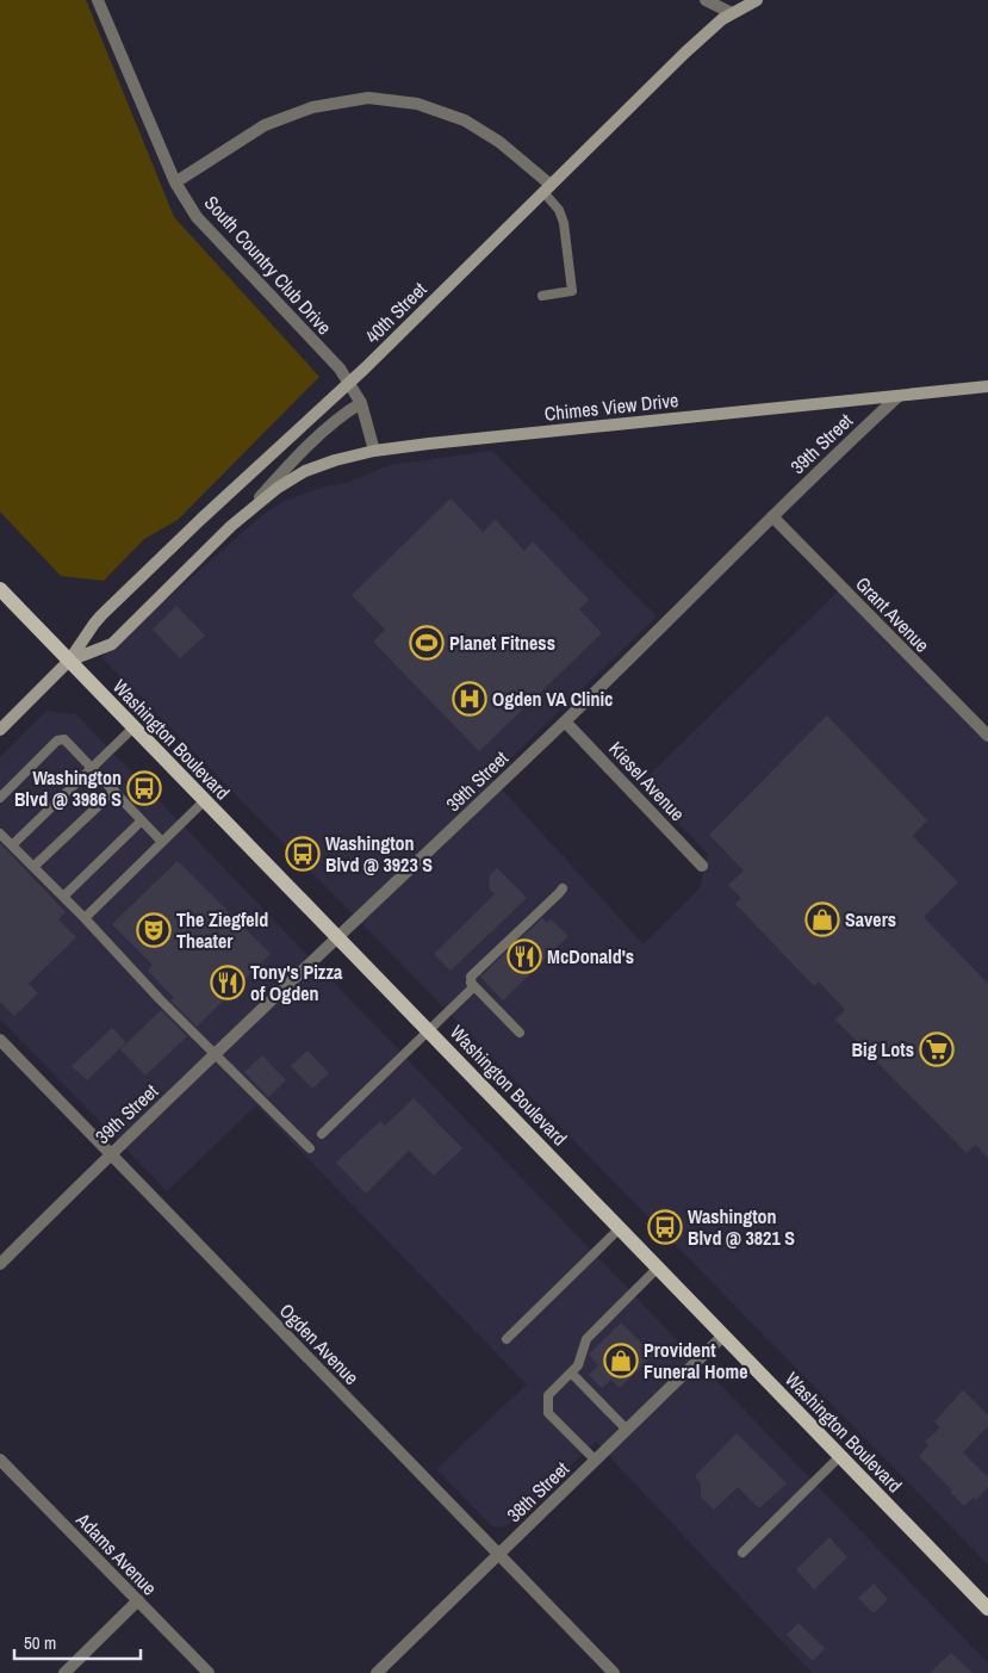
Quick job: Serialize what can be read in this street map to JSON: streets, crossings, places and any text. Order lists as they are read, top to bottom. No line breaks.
{"streets":{"main road":["40th Street","Chimes View Drive","Washington Boulevard"],"street":["South Country Club Drive","39th Street","Grant Avenue","Kiesel Avenue","Ogden Avenue","38th Street","Adams Avenue"]},"crossings":[["South Country Club Drive","40th Street"],["South Country Club Drive","Chimes View Drive"],["40th Street","Chimes View Drive"],["40th Street","Washington Boulevard"],["Chimes View Drive","39th Street"],["39th Street","Grant Avenue"],["39th Street","Washington Boulevard"],["39th Street","Kiesel Avenue"],["39th Street","Ogden Avenue"],["Washington Boulevard","38th Street"],["Ogden Avenue","38th Street"]],"places":{"sports":["Planet Fitness"],"hospital":["Ogden VA Clinic"],"bus stop":["Washington Blvd @ 3986 S","Washington Blvd @ 3923 S","Washington Blvd @ 3821 S"],"shop":["Savers","Provident Funeral Home"],"theatre":["The Ziegfeld Theater"],"restaurant":["McDonald's","Tony's Pizza of Ogden"],"supermarket":["Big Lots"]},"scale_bar":"50 m"}
